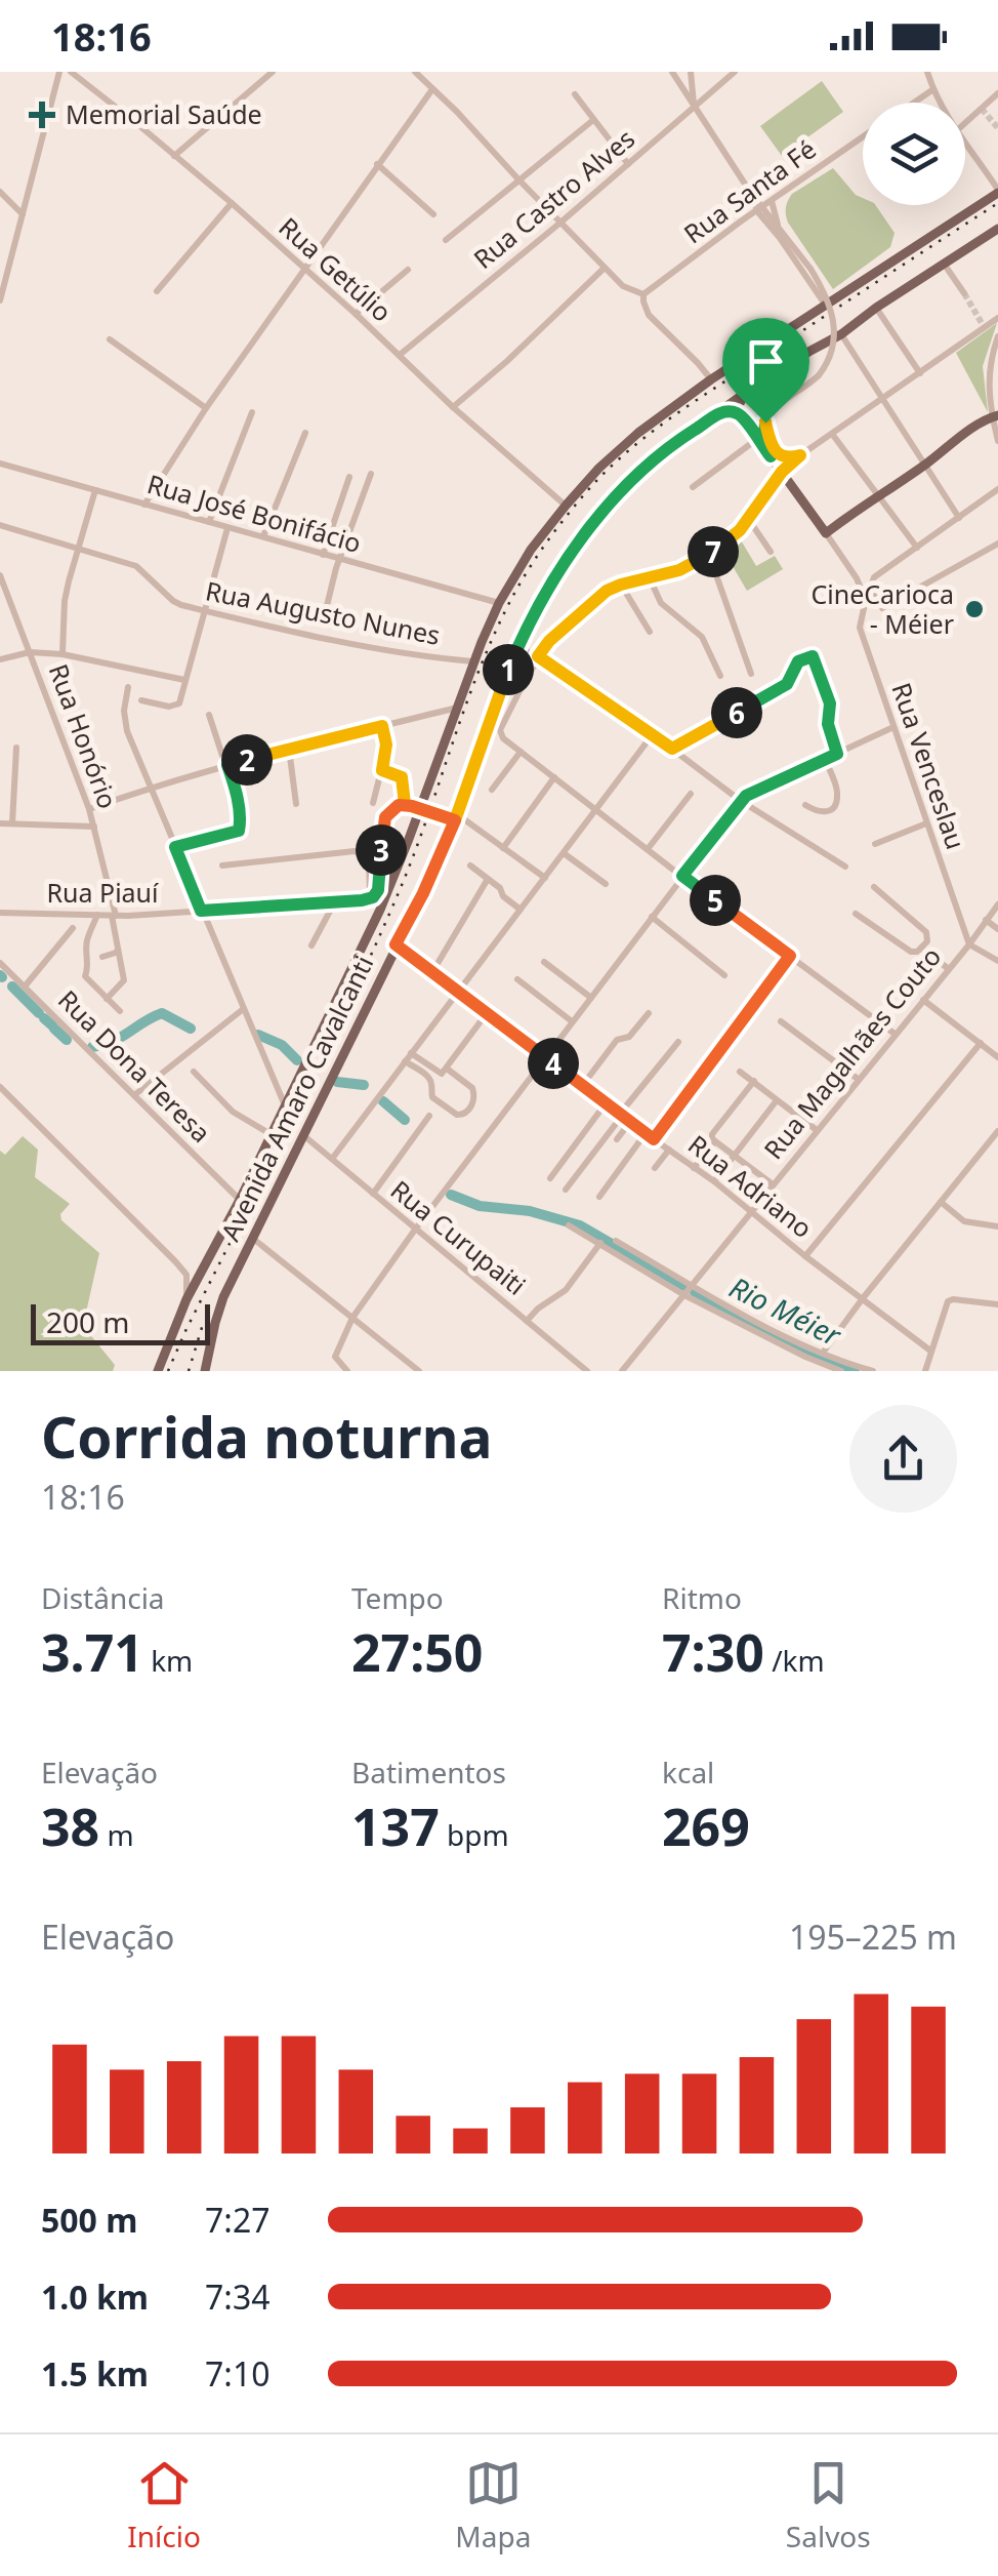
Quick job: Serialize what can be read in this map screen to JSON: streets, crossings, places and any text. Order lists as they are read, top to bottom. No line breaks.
{"streets":{"main road":["Avenida Amaro Cavalcanti"],"street":["Rua Santa Fé","Rua Castro Alves","Rua Getúlio","Rua José Bonifácio","Rua Augusto Nunes","Rua Honório","Rua Venceslau","Rua Piauí","Rua Magalhães Couto","Rua Dona Teresa","Rua Adriano","Rua Curupaiti"]},"crossings":[["Rua Castro Alves","Rua Getúlio"],["Rua Honório","Rua Piauí"],["Rua Venceslau","Rua Magalhães Couto"],["Rua Magalhães Couto","Rua Adriano"],["Avenida Amaro Cavalcanti","Rua Adriano"],["Avenida Amaro Cavalcanti","Rua Curupaiti"]],"water":["Rio Méier"],"places":{"health":["Memorial Saúde"],"other":["CineCarioca - Méier"]},"scale_bar":"200 m","page":{"status":"18:16","pins":["7","1","6","2","3","5","4"],"scale":"200 m","heading":["Corrida noturna","18:16"],"stats":[["Distância","3.71 km"],["Tempo","27:50"],["Ritmo","7:30 /km"],["Elevação","38 m"],["Batimentos","137 bpm"],["kcal","269"]],"chart":["Elevação","195–225 m"],"list":[{"name":"500 m","note":"7:27"},{"name":"1.0 km","note":"7:34"},{"name":"1.5 km","note":"7:10"}],"tabs":["Início","Mapa","Salvos"]}}
